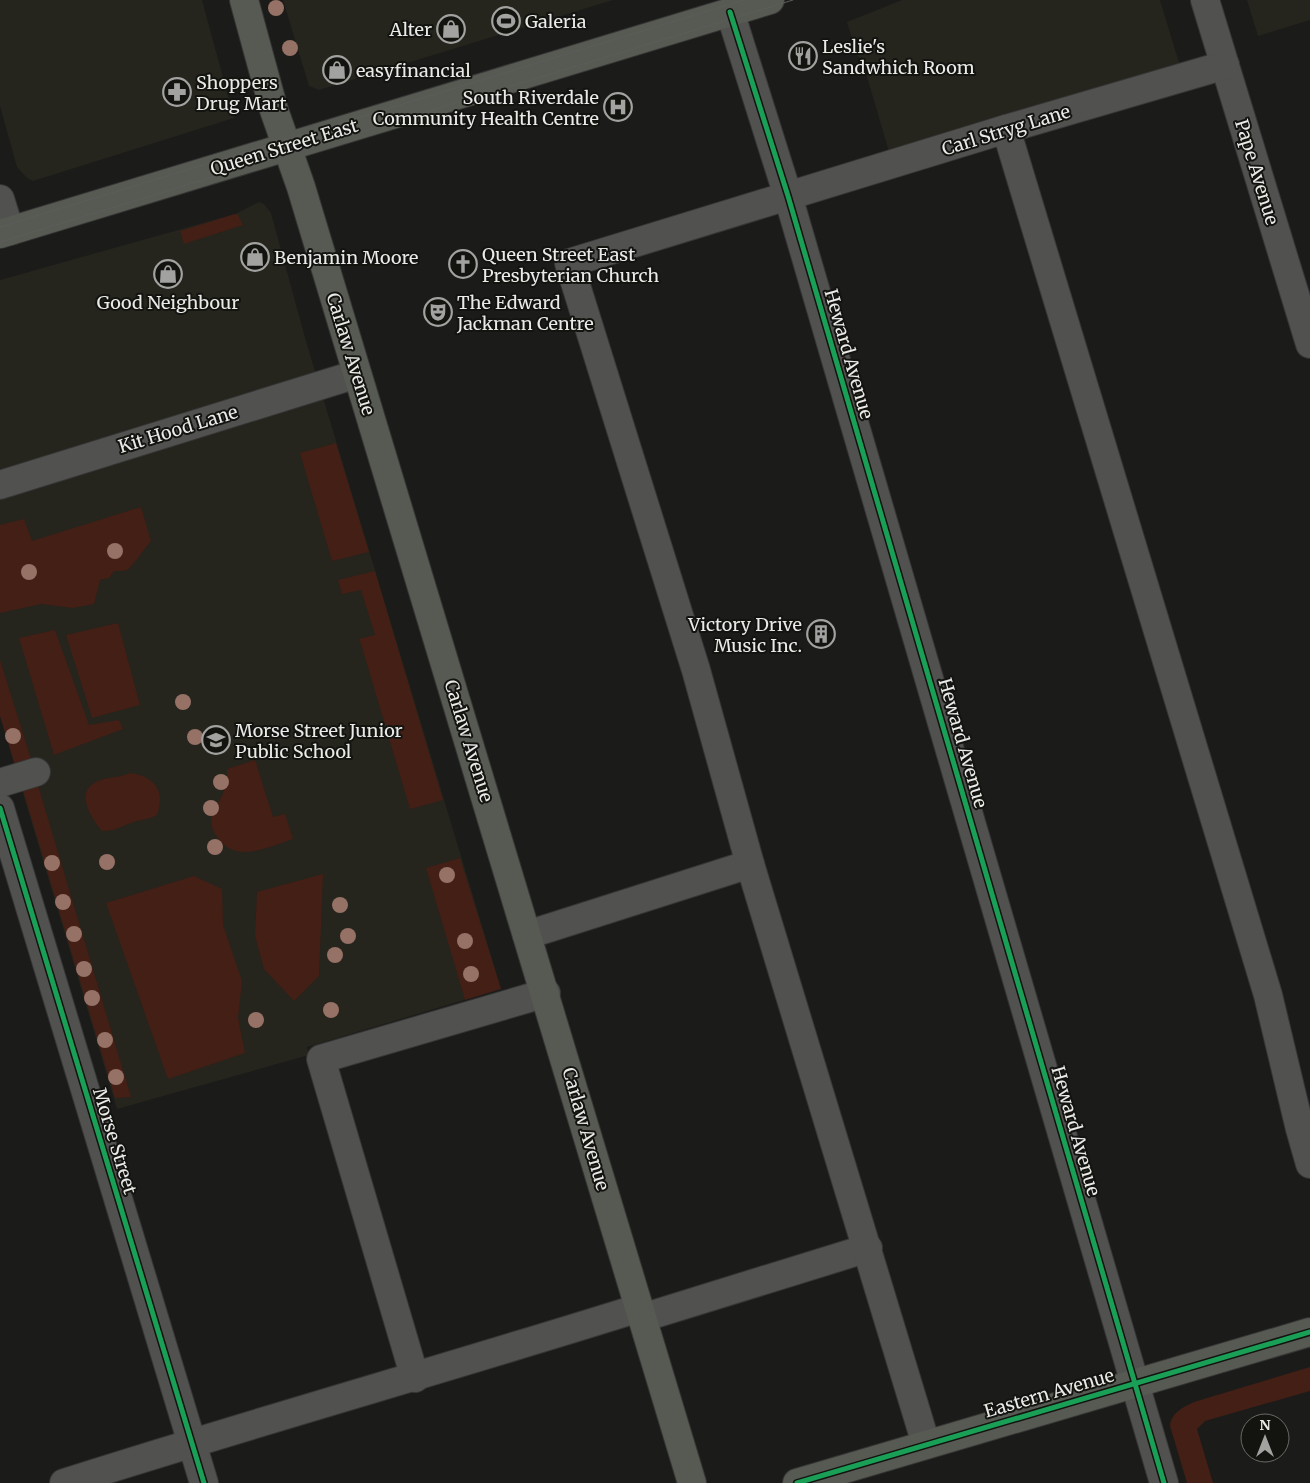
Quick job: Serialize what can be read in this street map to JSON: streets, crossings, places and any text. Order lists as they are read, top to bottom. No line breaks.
{"streets":{"main road":["Queen Street East","Carlaw Avenue","Eastern Avenue"],"street":["Carl Stryg Lane","Pape Avenue","Heward Avenue","Kit Hood Lane","Morse Street"]},"crossings":[["Carl Stryg Lane","Pape Avenue"],["Carl Stryg Lane","Heward Avenue"],["Queen Street East","Carlaw Avenue"],["Queen Street East","Heward Avenue"],["Carlaw Avenue","Kit Hood Lane"],["Heward Avenue","Eastern Avenue"]],"places":{"sports":["Galeria"],"shop":["Alter","easyfinancial","Benjamin Moore","Good Neighbour"],"restaurant":["Leslie's Sandwhich Room"],"pharmacy":["Shoppers Drug Mart"],"hospital":["South Riverdale Community Health Centre"],"church":["Queen Street East Presbyterian Church"],"theatre":["The Edward Jackman Centre"],"building":["Victory Drive Music Inc."],"school or university":["Morse Street Junior Public School"]},"north":"top"}
